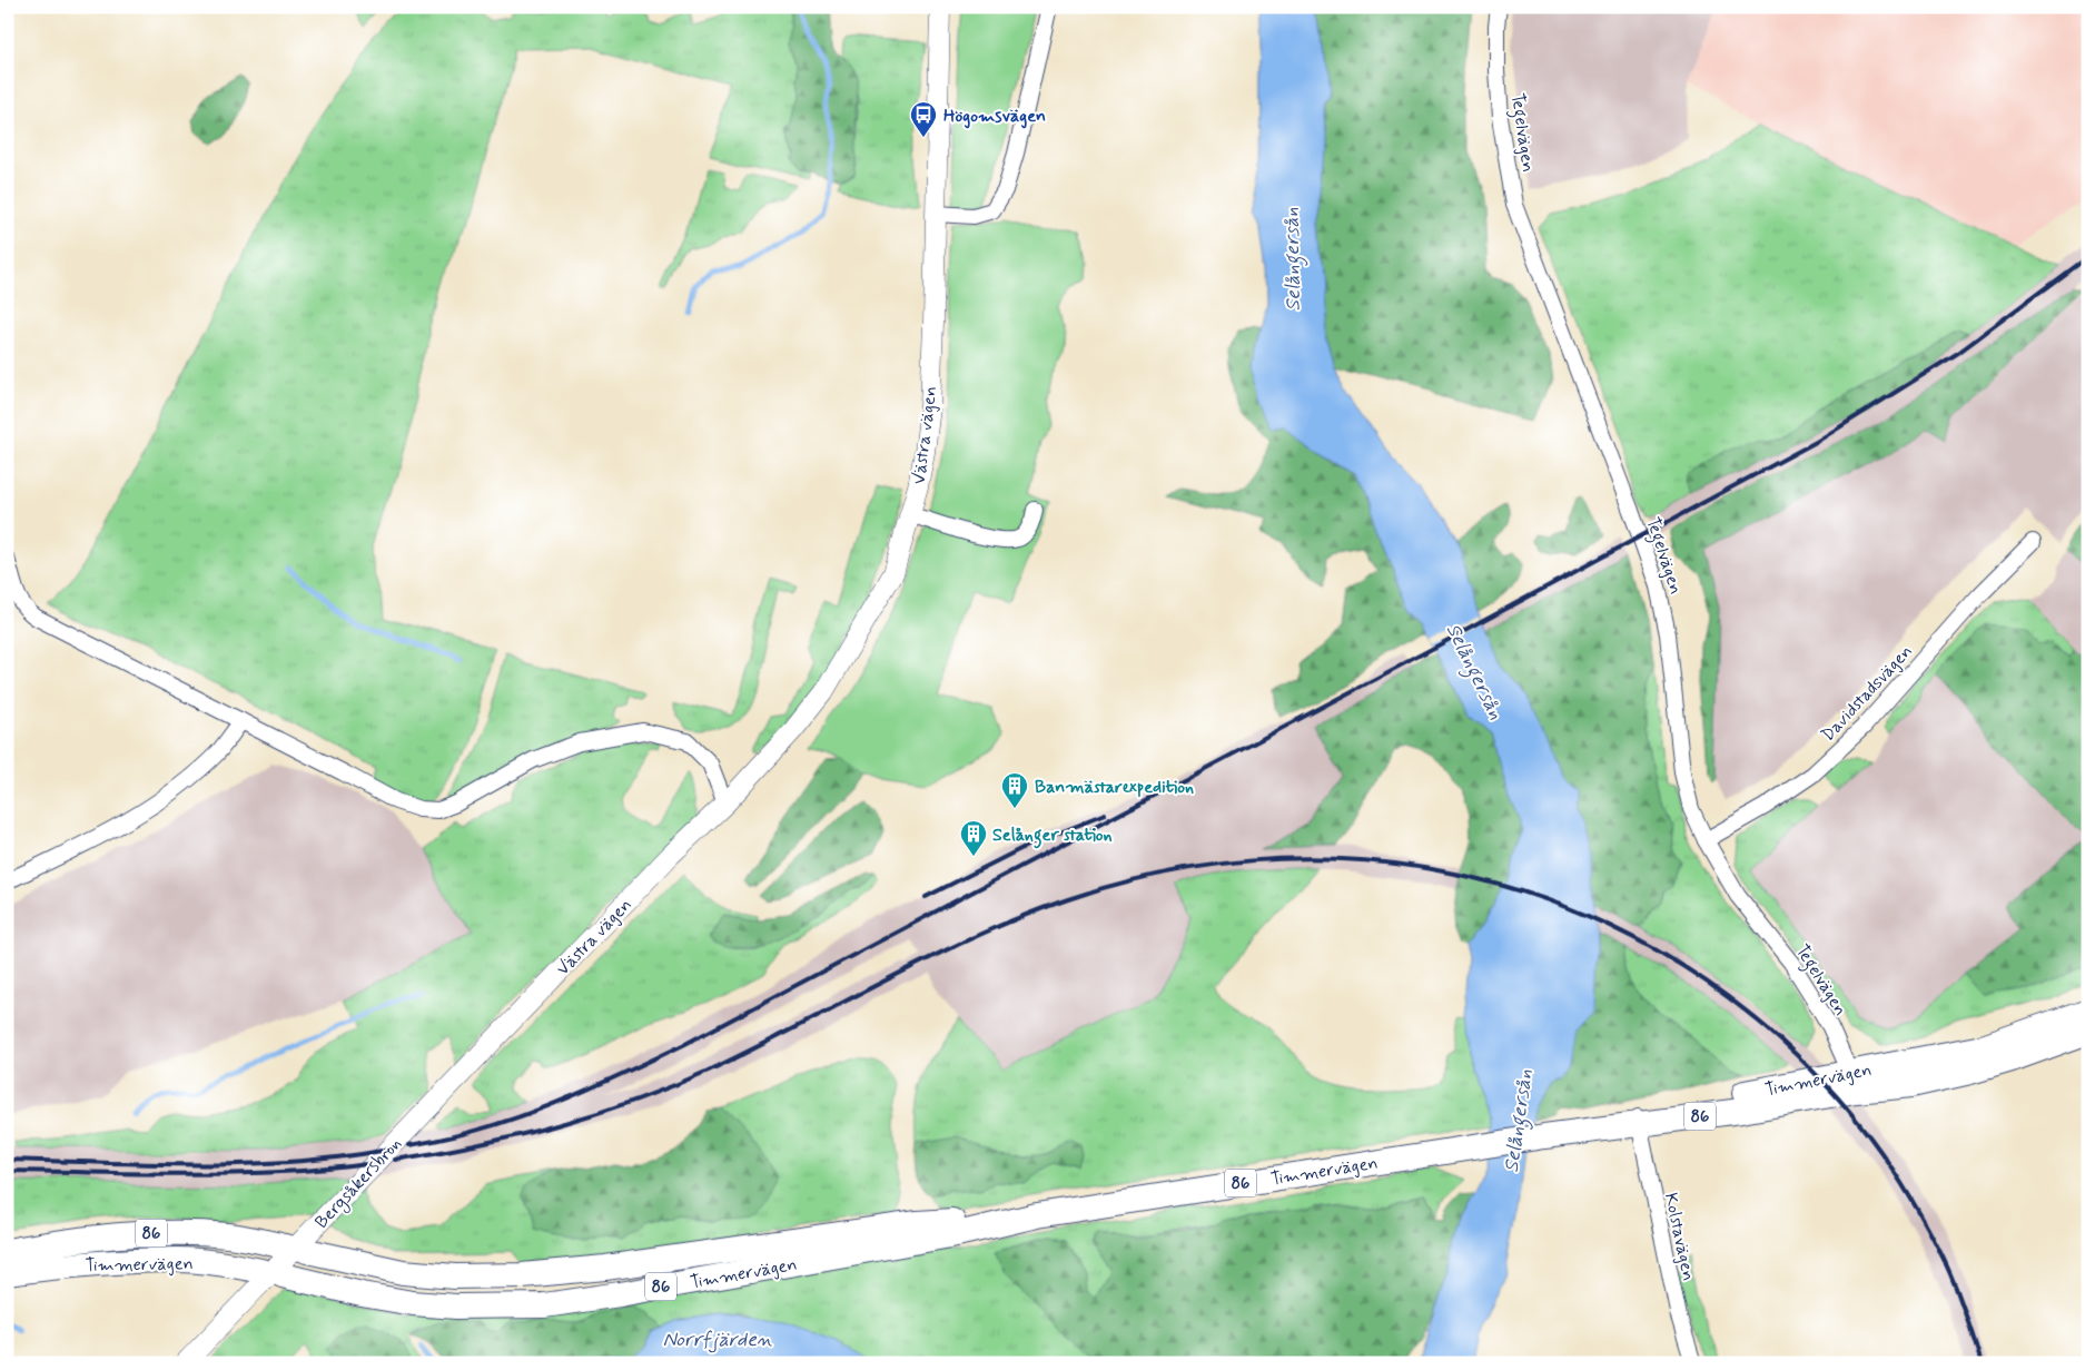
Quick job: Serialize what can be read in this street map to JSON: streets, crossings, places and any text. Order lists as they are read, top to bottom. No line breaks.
{"streets":{"main road":["Timmervägen","86"],"street":["Tegelvägen","Västra vägen","Davidstadsvägen","Bergsåkersbron","Kolstavägen"]},"crossings":[["Tegelvägen","Davidstadsvägen"],["Tegelvägen","Timmervägen"],["Västra vägen","Bergsåkersbron"],["Timmervägen","Bergsåkersbron"],["Timmervägen","Kolstavägen"]],"water":["Selångersån","Norrfjärden"],"places":{"bus stop":["Högomsvägen"],"building":["Banmästarexpedition","Selånger station"]}}
